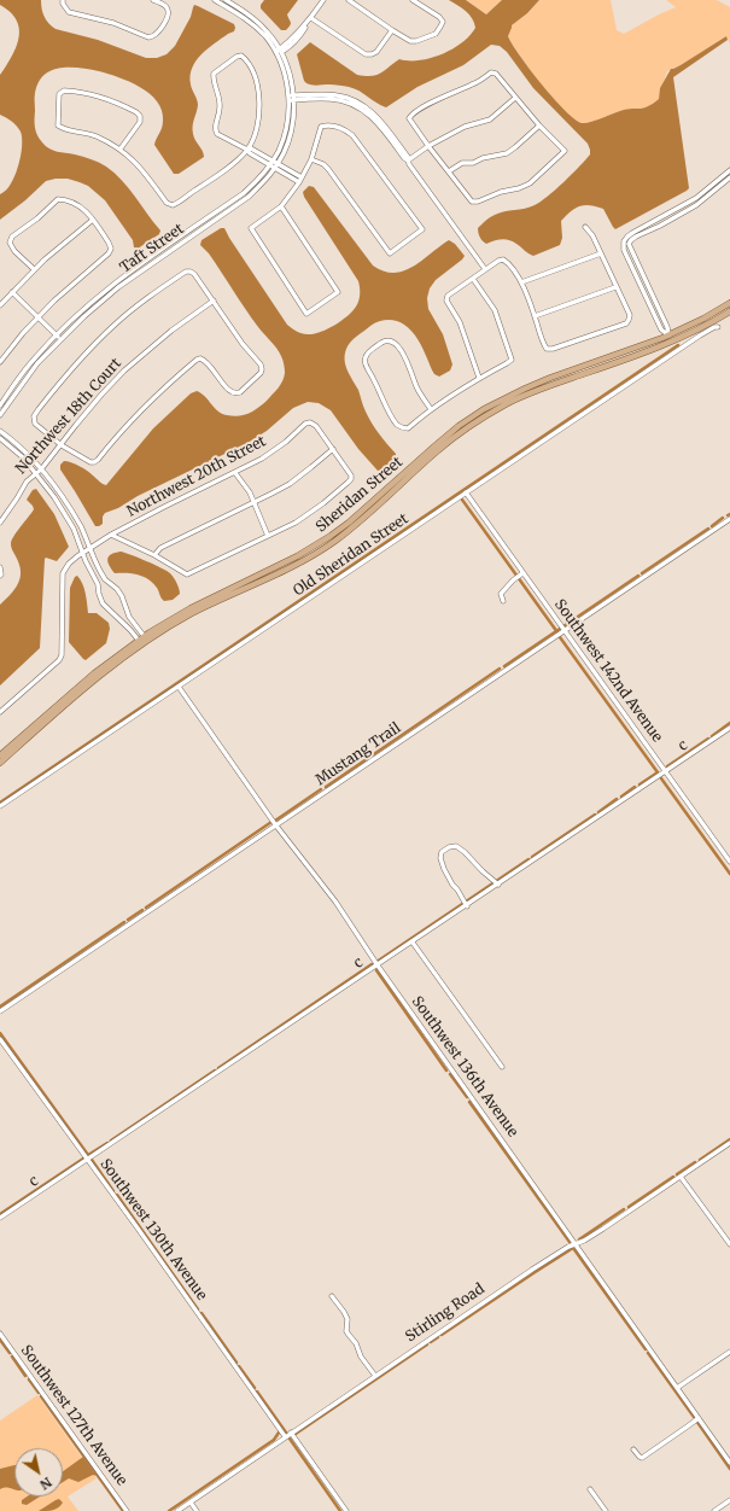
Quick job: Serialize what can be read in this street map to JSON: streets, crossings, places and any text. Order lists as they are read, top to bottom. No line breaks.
{"streets":{"main road":["Sheridan Street"],"street":["Taft Street","Northwest 18th Court","Northwest 20th Street","Old Sheridan Street","Southwest 142nd Avenue","c","Mustang Trail","Southwest 136th Avenue","Southwest 130th Avenue","Stirling Road","Southwest 127th Avenue"]},"crossings":[["Old Sheridan Street","Southwest 142nd Avenue"],["Old Sheridan Street","Southwest 136th Avenue"],["Southwest 142nd Avenue","c"],["Southwest 142nd Avenue","Mustang Trail"],["c","Southwest 136th Avenue"],["c","Southwest 130th Avenue"],["Mustang Trail","Southwest 136th Avenue"],["Southwest 136th Avenue","Stirling Road"],["Southwest 130th Avenue","Stirling Road"]],"north":"bottom right"}
